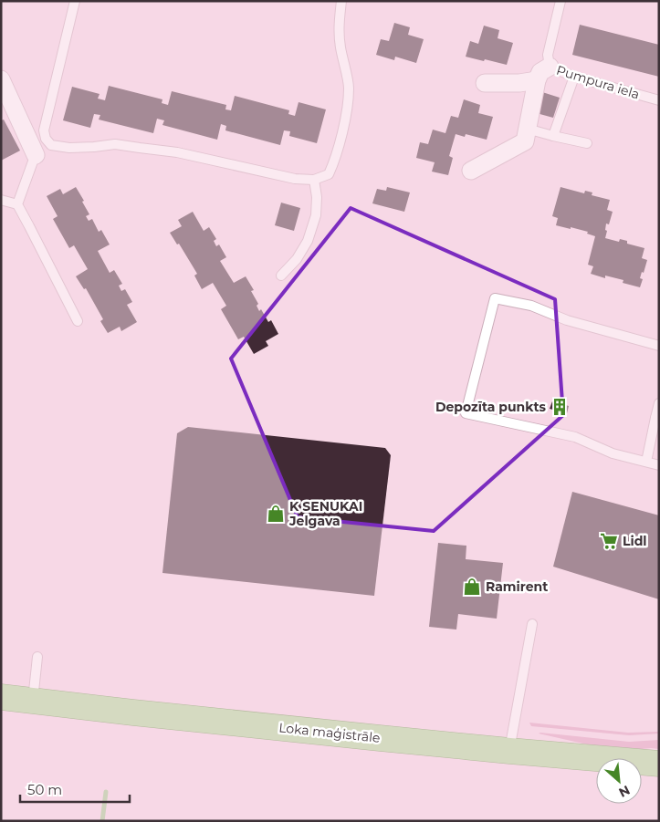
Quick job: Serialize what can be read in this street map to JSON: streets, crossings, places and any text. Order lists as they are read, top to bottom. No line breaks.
{"streets":{"main road":["Loka maģistrāle"],"lane":["Pumpura iela"]},"places":{"building":["Depozīta punkts"],"shop":["K SENUKAI Jelgava","Ramirent"],"supermarket":["Lidl"]},"scale_bar":"50 m","north":"bottom right"}
